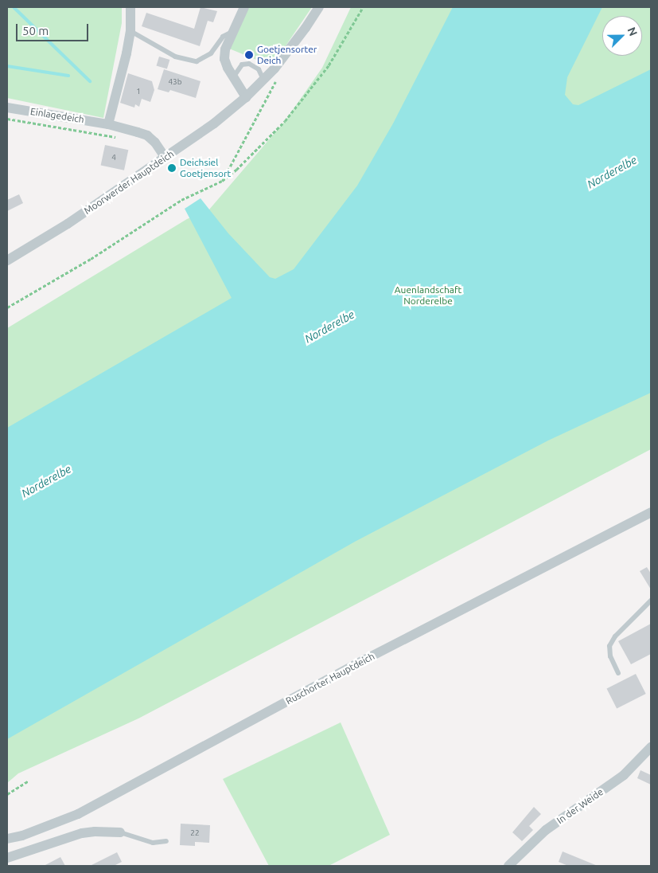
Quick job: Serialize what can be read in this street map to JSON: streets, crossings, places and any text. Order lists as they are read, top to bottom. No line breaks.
{"streets":{"street":["Einlagedeich","Moorwerder Hauptdeich","Ruschorter Hauptdeich","In der Weide"]},"crossings":[["Einlagedeich","Moorwerder Hauptdeich"]],"water":["Norderelbe"],"parks":["Auenlandschaft Norderelbe"],"places":["Goetjensorter Deich","Deichsiel Goetjensort"],"house_numbers":["43b","1","4","22"],"scale_bar":"50 m","north":"top right"}
